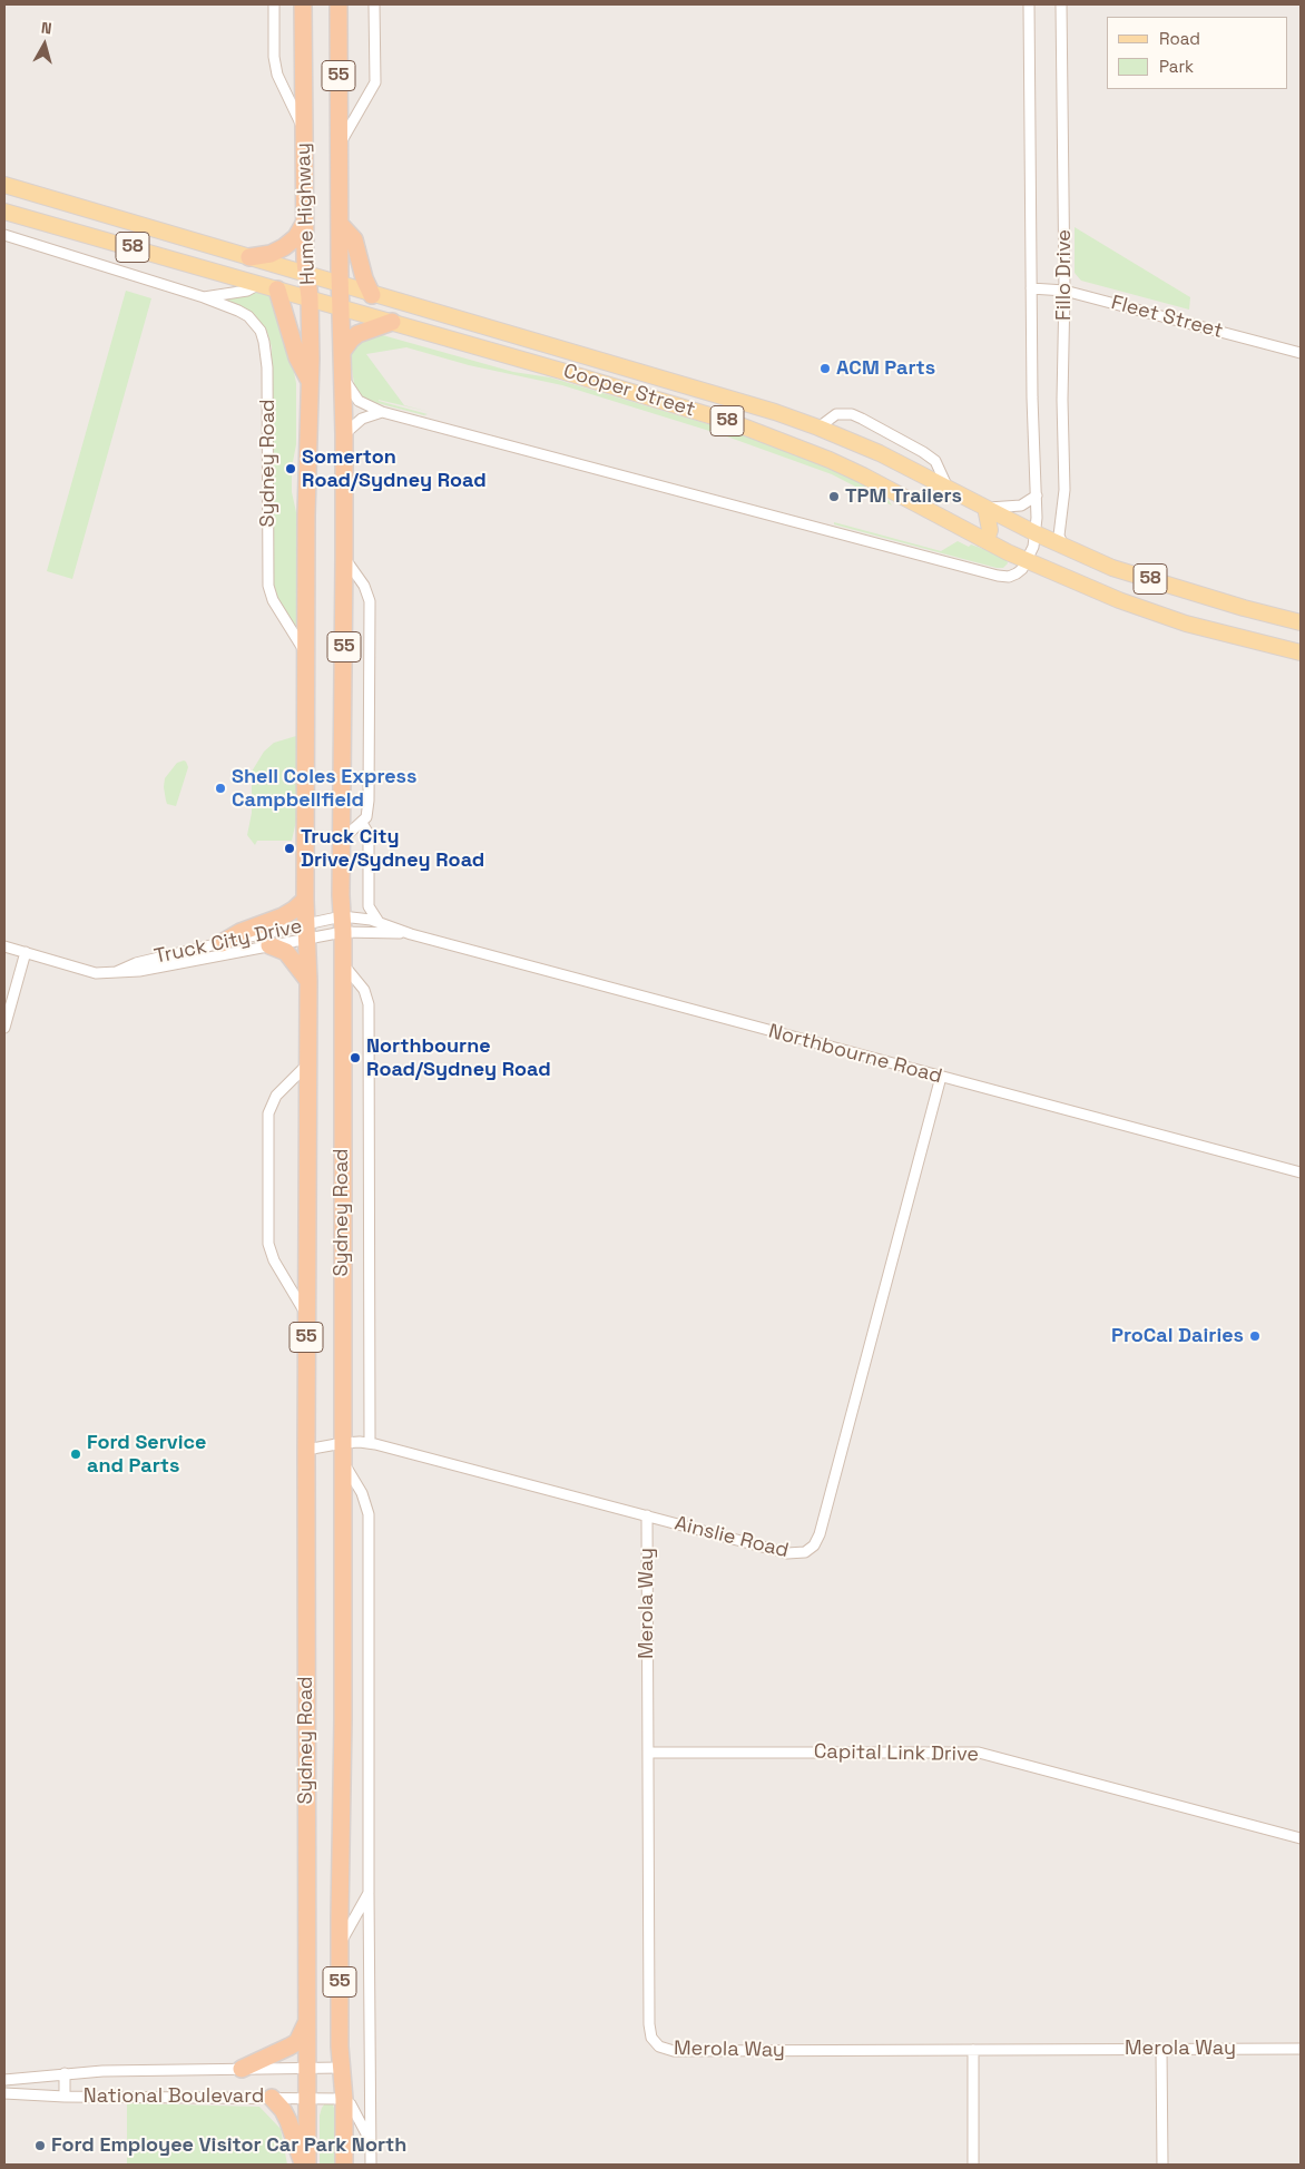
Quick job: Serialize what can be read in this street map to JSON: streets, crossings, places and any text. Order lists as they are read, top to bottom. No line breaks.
{"streets":{"highway":["55","Hume Highway","Sydney Road"],"main road":["58","Cooper Street"],"street":["Fillo Drive","Fleet Street","Truck City Drive","Northbourne Road","Ainslie Road","Merola Way","Capital Link Drive","National Boulevard"]},"crossings":[["Hume Highway","58"],["Hume Highway","Cooper Street"],["Hume Highway","Sydney Road"],["58","Cooper Street"],["58","Sydney Road"],["Fillo Drive","Fleet Street"],["Fillo Drive","Cooper Street"],["Cooper Street","Sydney Road"],["Sydney Road","Truck City Drive"],["Sydney Road","Northbourne Road"],["Sydney Road","Ainslie Road"],["Sydney Road","National Boulevard"],["Truck City Drive","Northbourne Road"],["Northbourne Road","Ainslie Road"],["Ainslie Road","Merola Way"],["Merola Way","Capital Link Drive"]],"places":["ACM Parts","Somerton Road/Sydney Road","TPM Trailers","Shell Coles Express Campbellfield","Truck City Drive/Sydney Road","Northbourne Road/Sydney Road","ProCal Dairies","Ford Service and Parts","Ford Employee Visitor Car Park North"],"legend":["Road","Park"],"north":"top"}
